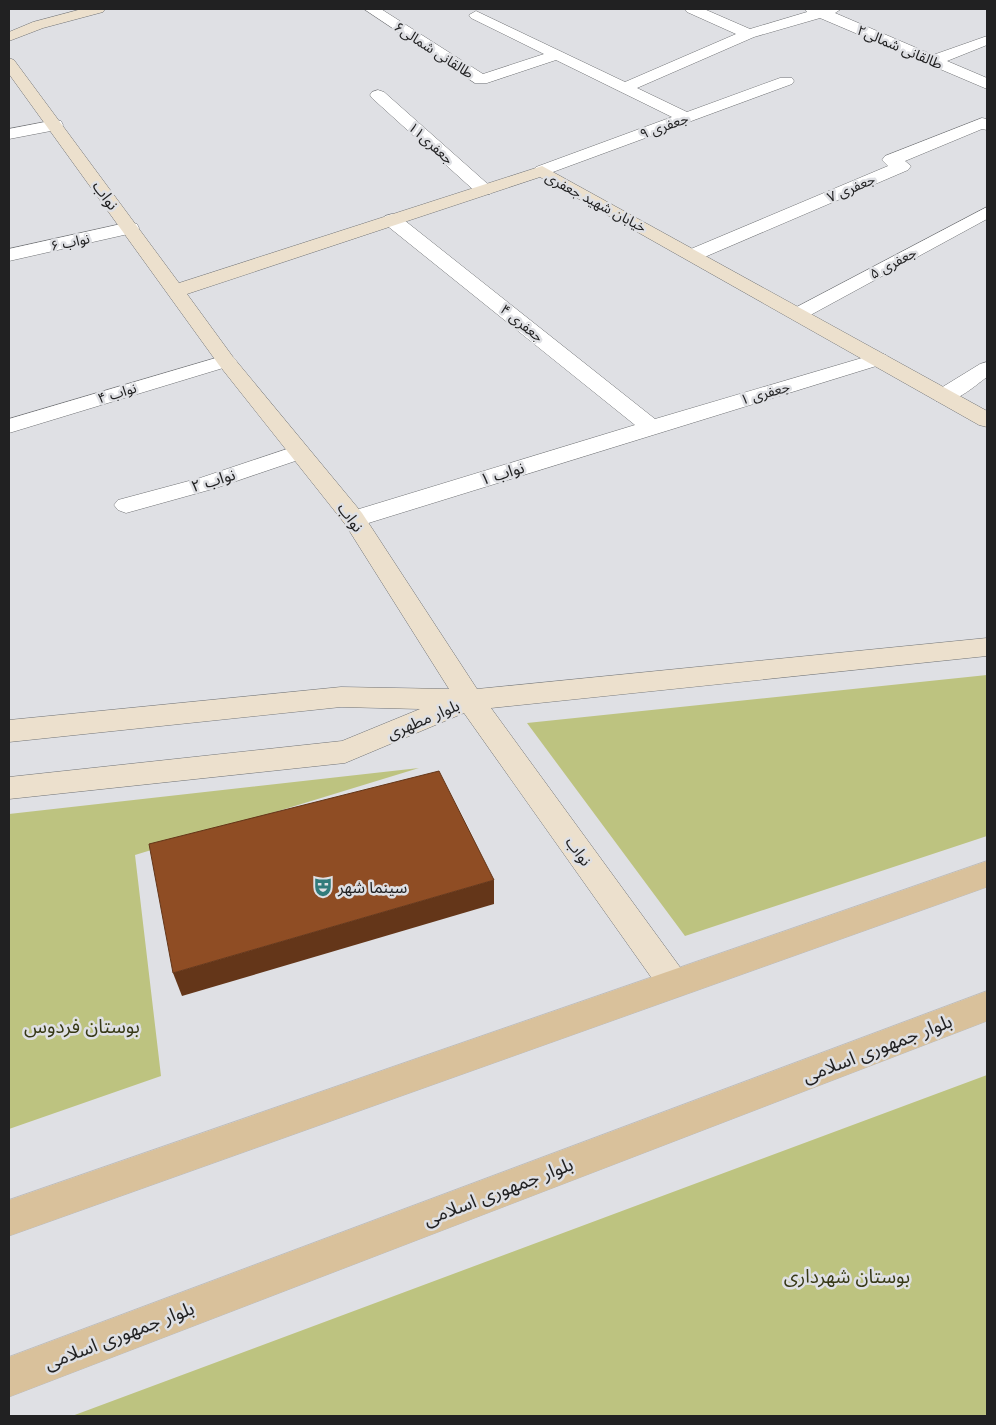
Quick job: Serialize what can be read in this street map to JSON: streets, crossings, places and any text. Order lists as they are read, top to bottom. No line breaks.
{"streets":{"main road":["بلوار جمهوری اسلامی"],"street":["طالقانی شمالی۲","طالقانی شمالی۶","جعفری ۹","جعفری۱۱","جعفری ۷","نواب","خیابان شهید جعفری","نواب ۶","جعفری ۵","جعفری ۴","نواب ۴","جعفری ۱","نواب ۱","نواب ۲","بلوار مطهری"]},"crossings":[["جعفری ۹","خیابان شهید جعفری"],["جعفری۱۱","خیابان شهید جعفری"],["جعفری ۷","خیابان شهید جعفری"],["نواب","خیابان شهید جعفری"],["نواب","نواب ۶"],["نواب","نواب ۴"],["نواب","نواب ۱"],["نواب","نواب ۲"],["نواب","بلوار مطهری"],["خیابان شهید جعفری","جعفری ۵"],["خیابان شهید جعفری","جعفری ۴"],["خیابان شهید جعفری","جعفری ۱"],["جعفری ۴","جعفری ۱"],["جعفری ۴","نواب ۱"],["جعفری ۱","نواب ۱"]],"parks":["بوستان فردوس","بوستان شهرداری"],"places":{"theatre":["سینما شهر"]}}
